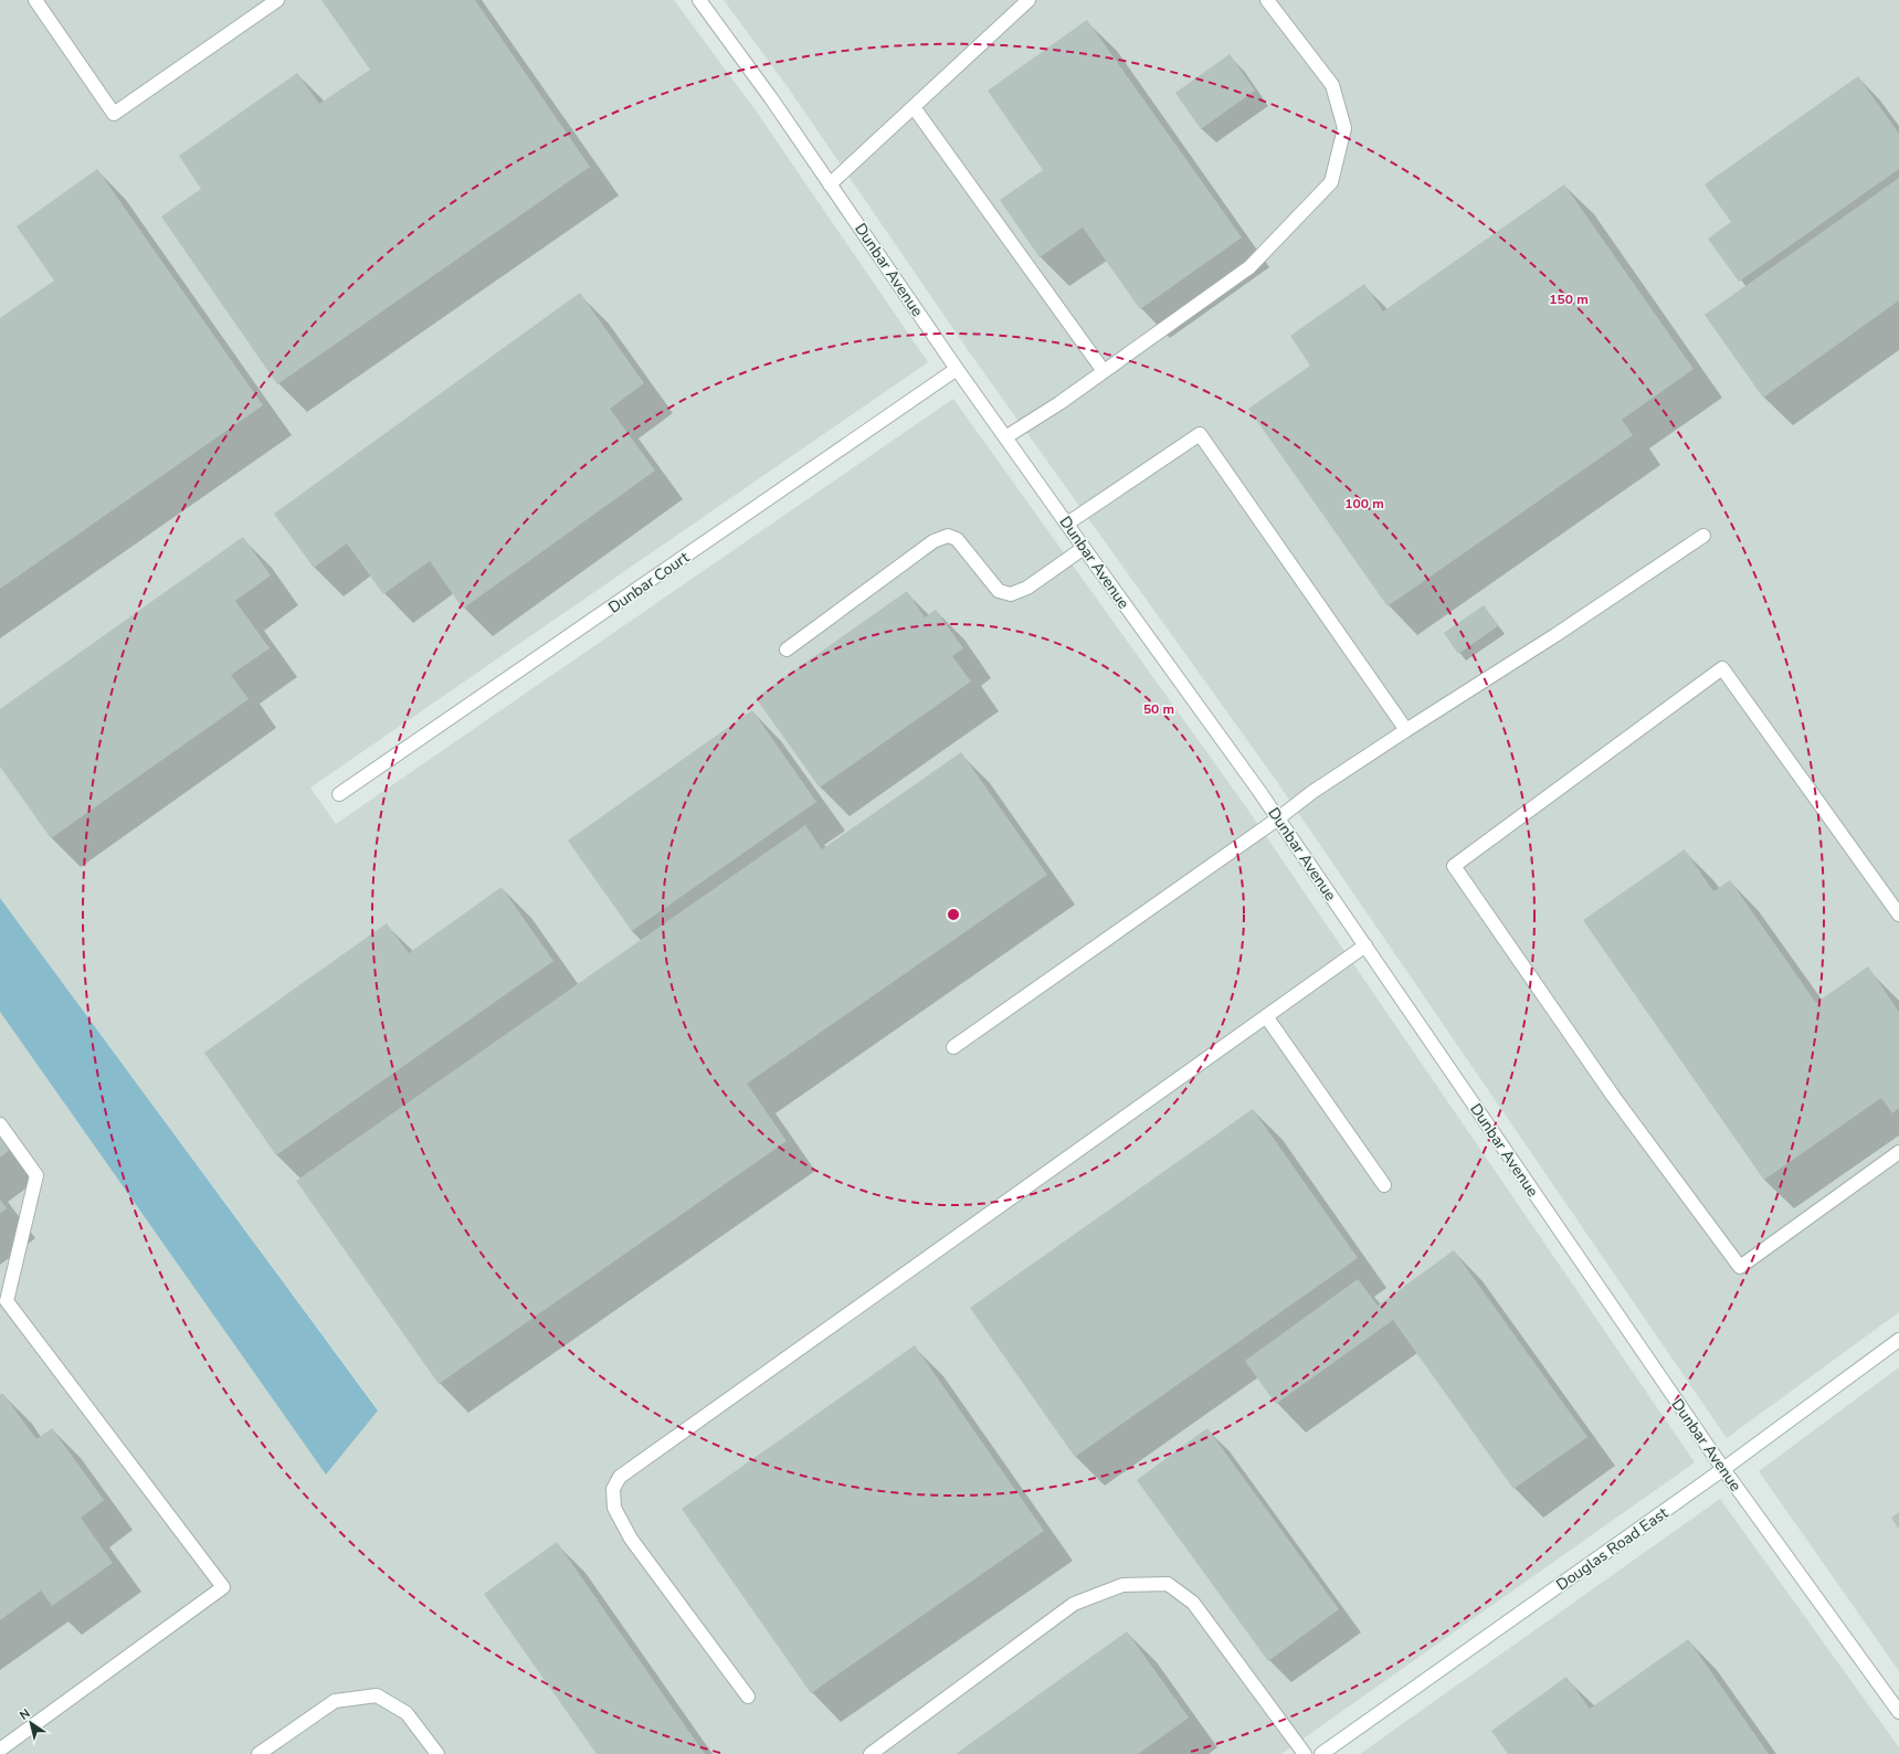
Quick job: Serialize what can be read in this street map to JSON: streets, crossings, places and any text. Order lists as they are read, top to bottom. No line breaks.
{"streets":{"street":["Dunbar Avenue","Dunbar Court","Douglas Road East"]},"crossings":[["Dunbar Avenue","Dunbar Court"],["Dunbar Avenue","Douglas Road East"]],"north":"top left","rings":["150 m","100 m","50 m"]}
